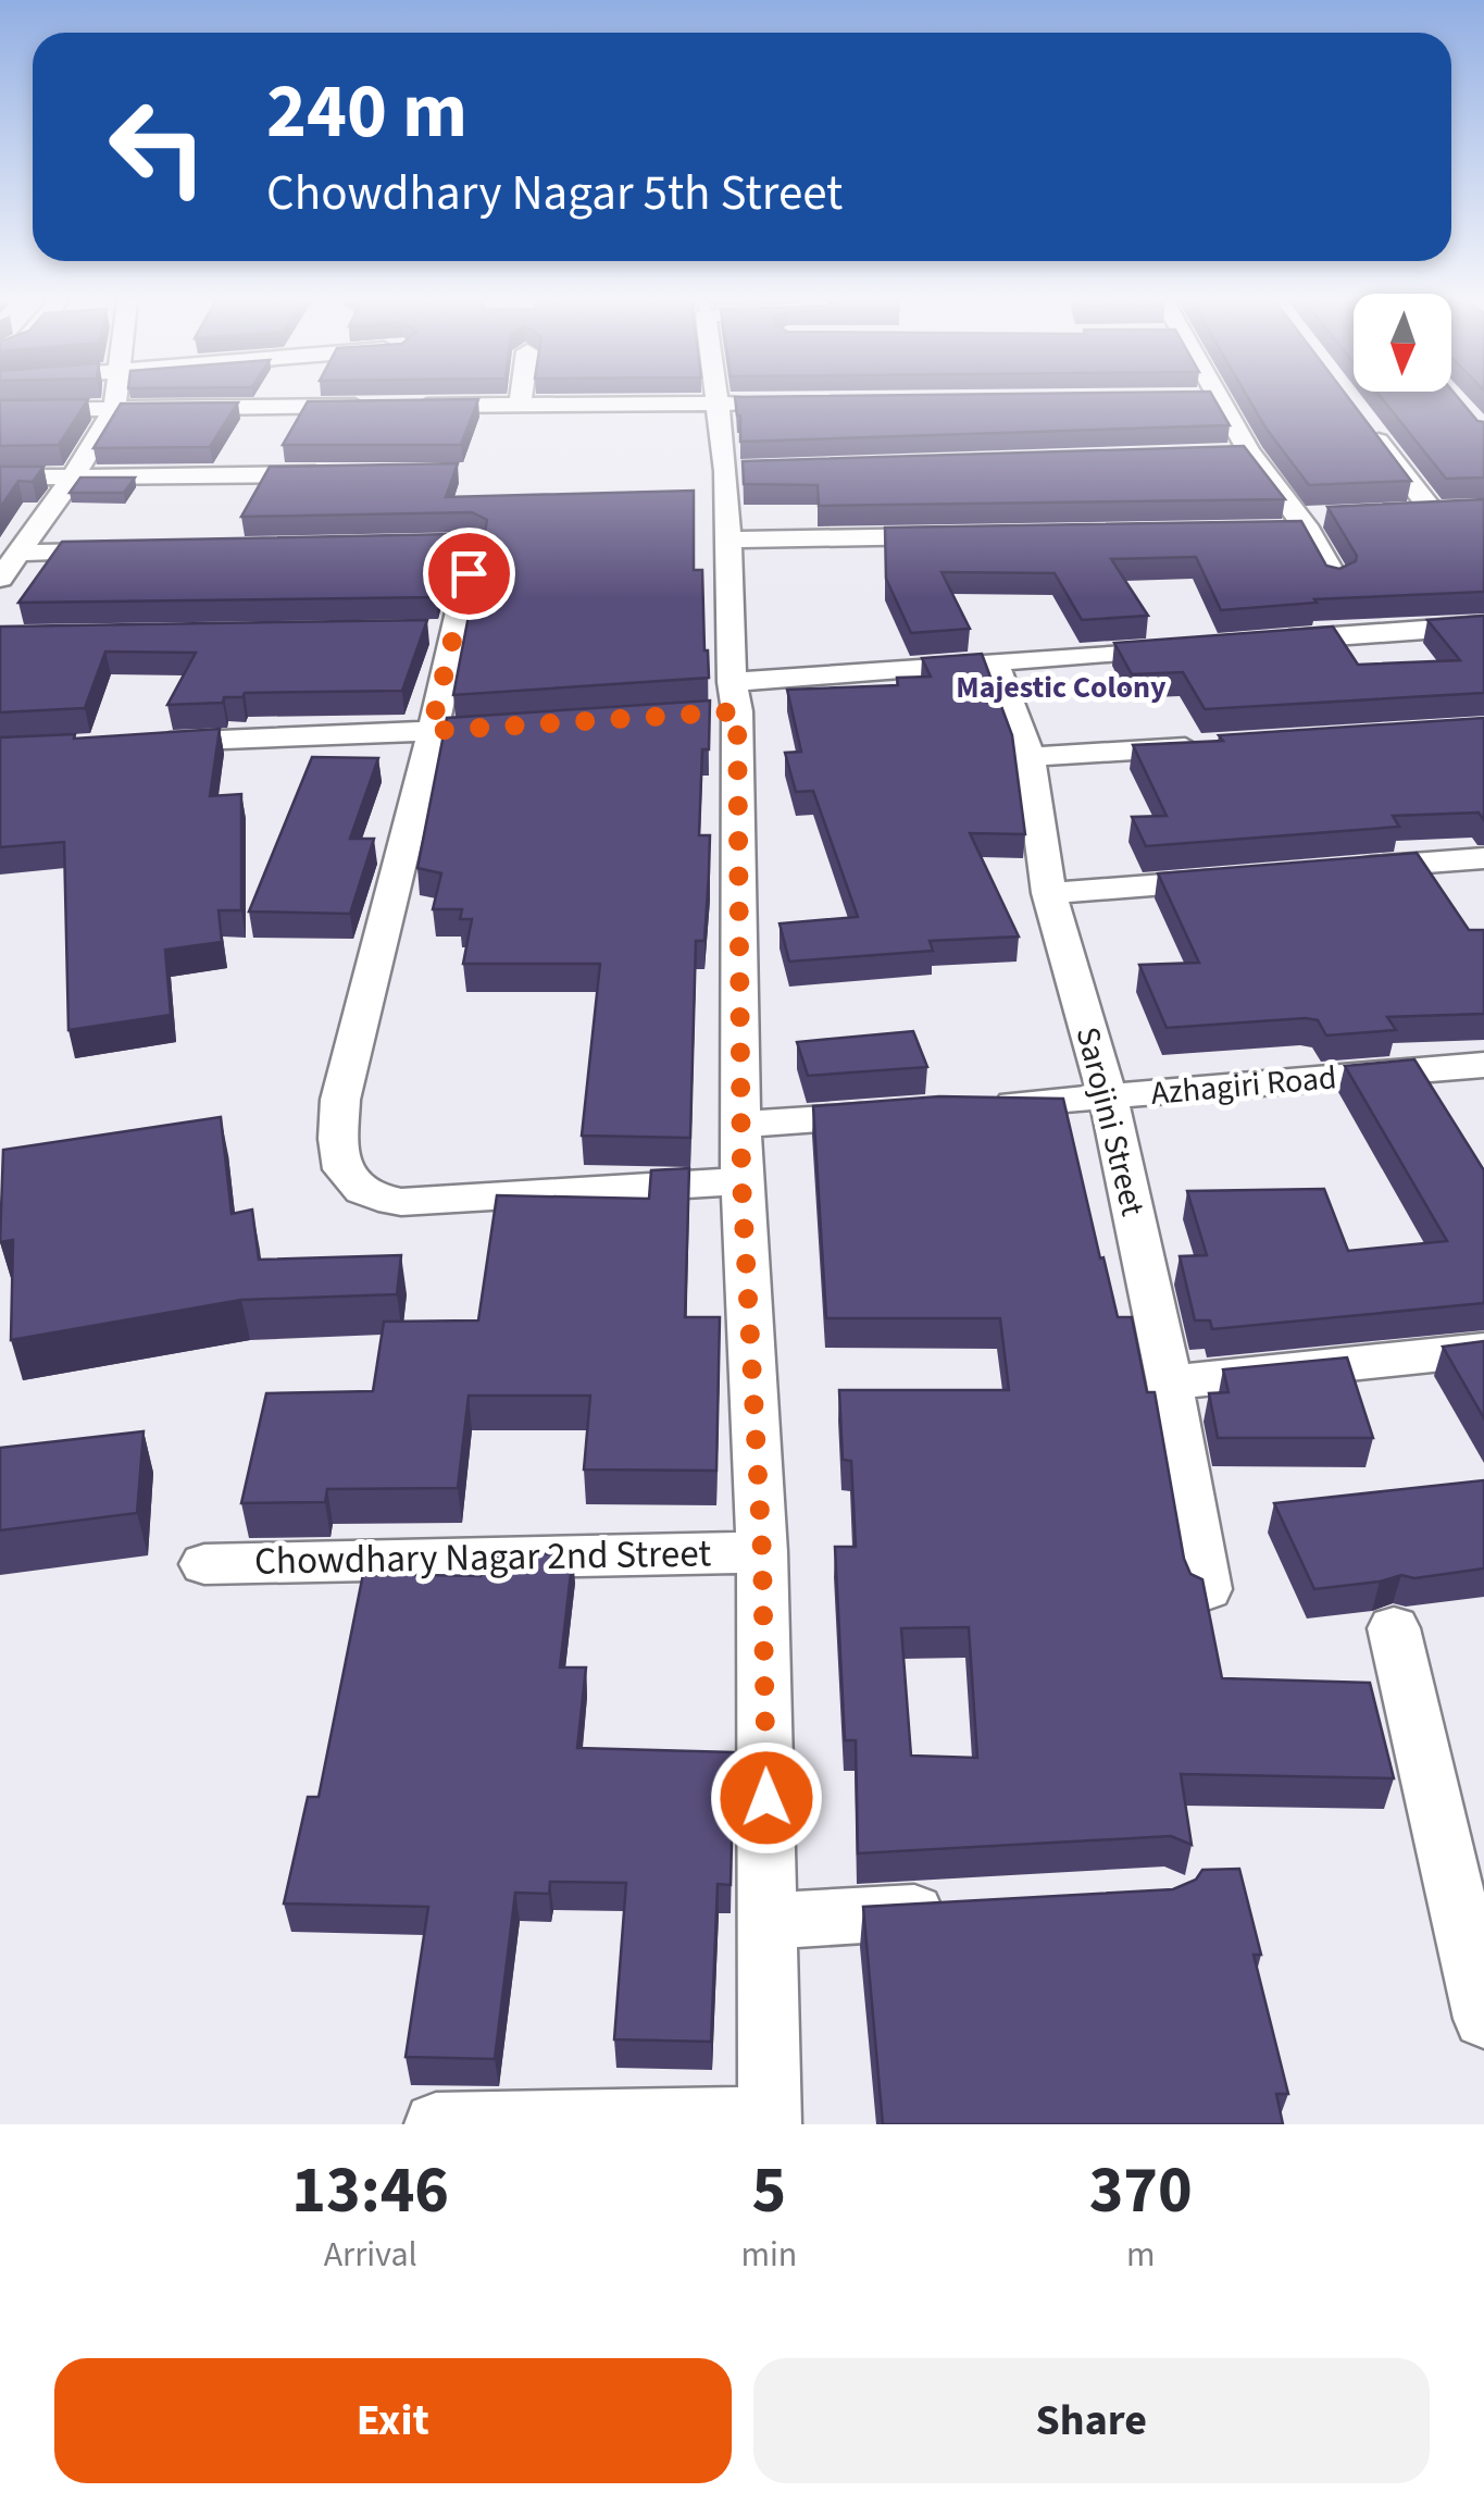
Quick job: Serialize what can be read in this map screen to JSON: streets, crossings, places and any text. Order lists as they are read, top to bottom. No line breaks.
{"streets":{"street":["Azhagiri Road","Sarojini Street","Chowdhary Nagar 2nd Street"]},"crossings":[["Azhagiri Road","Sarojini Street"]],"districts":["Majestic Colony"],"north":"bottom","page":{"turn":["240 m","Chowdhary Nagar 5th Street"],"eta":["13:46","Arrival","5","min","370","m"],"buttons":["Exit","Share"]}}
